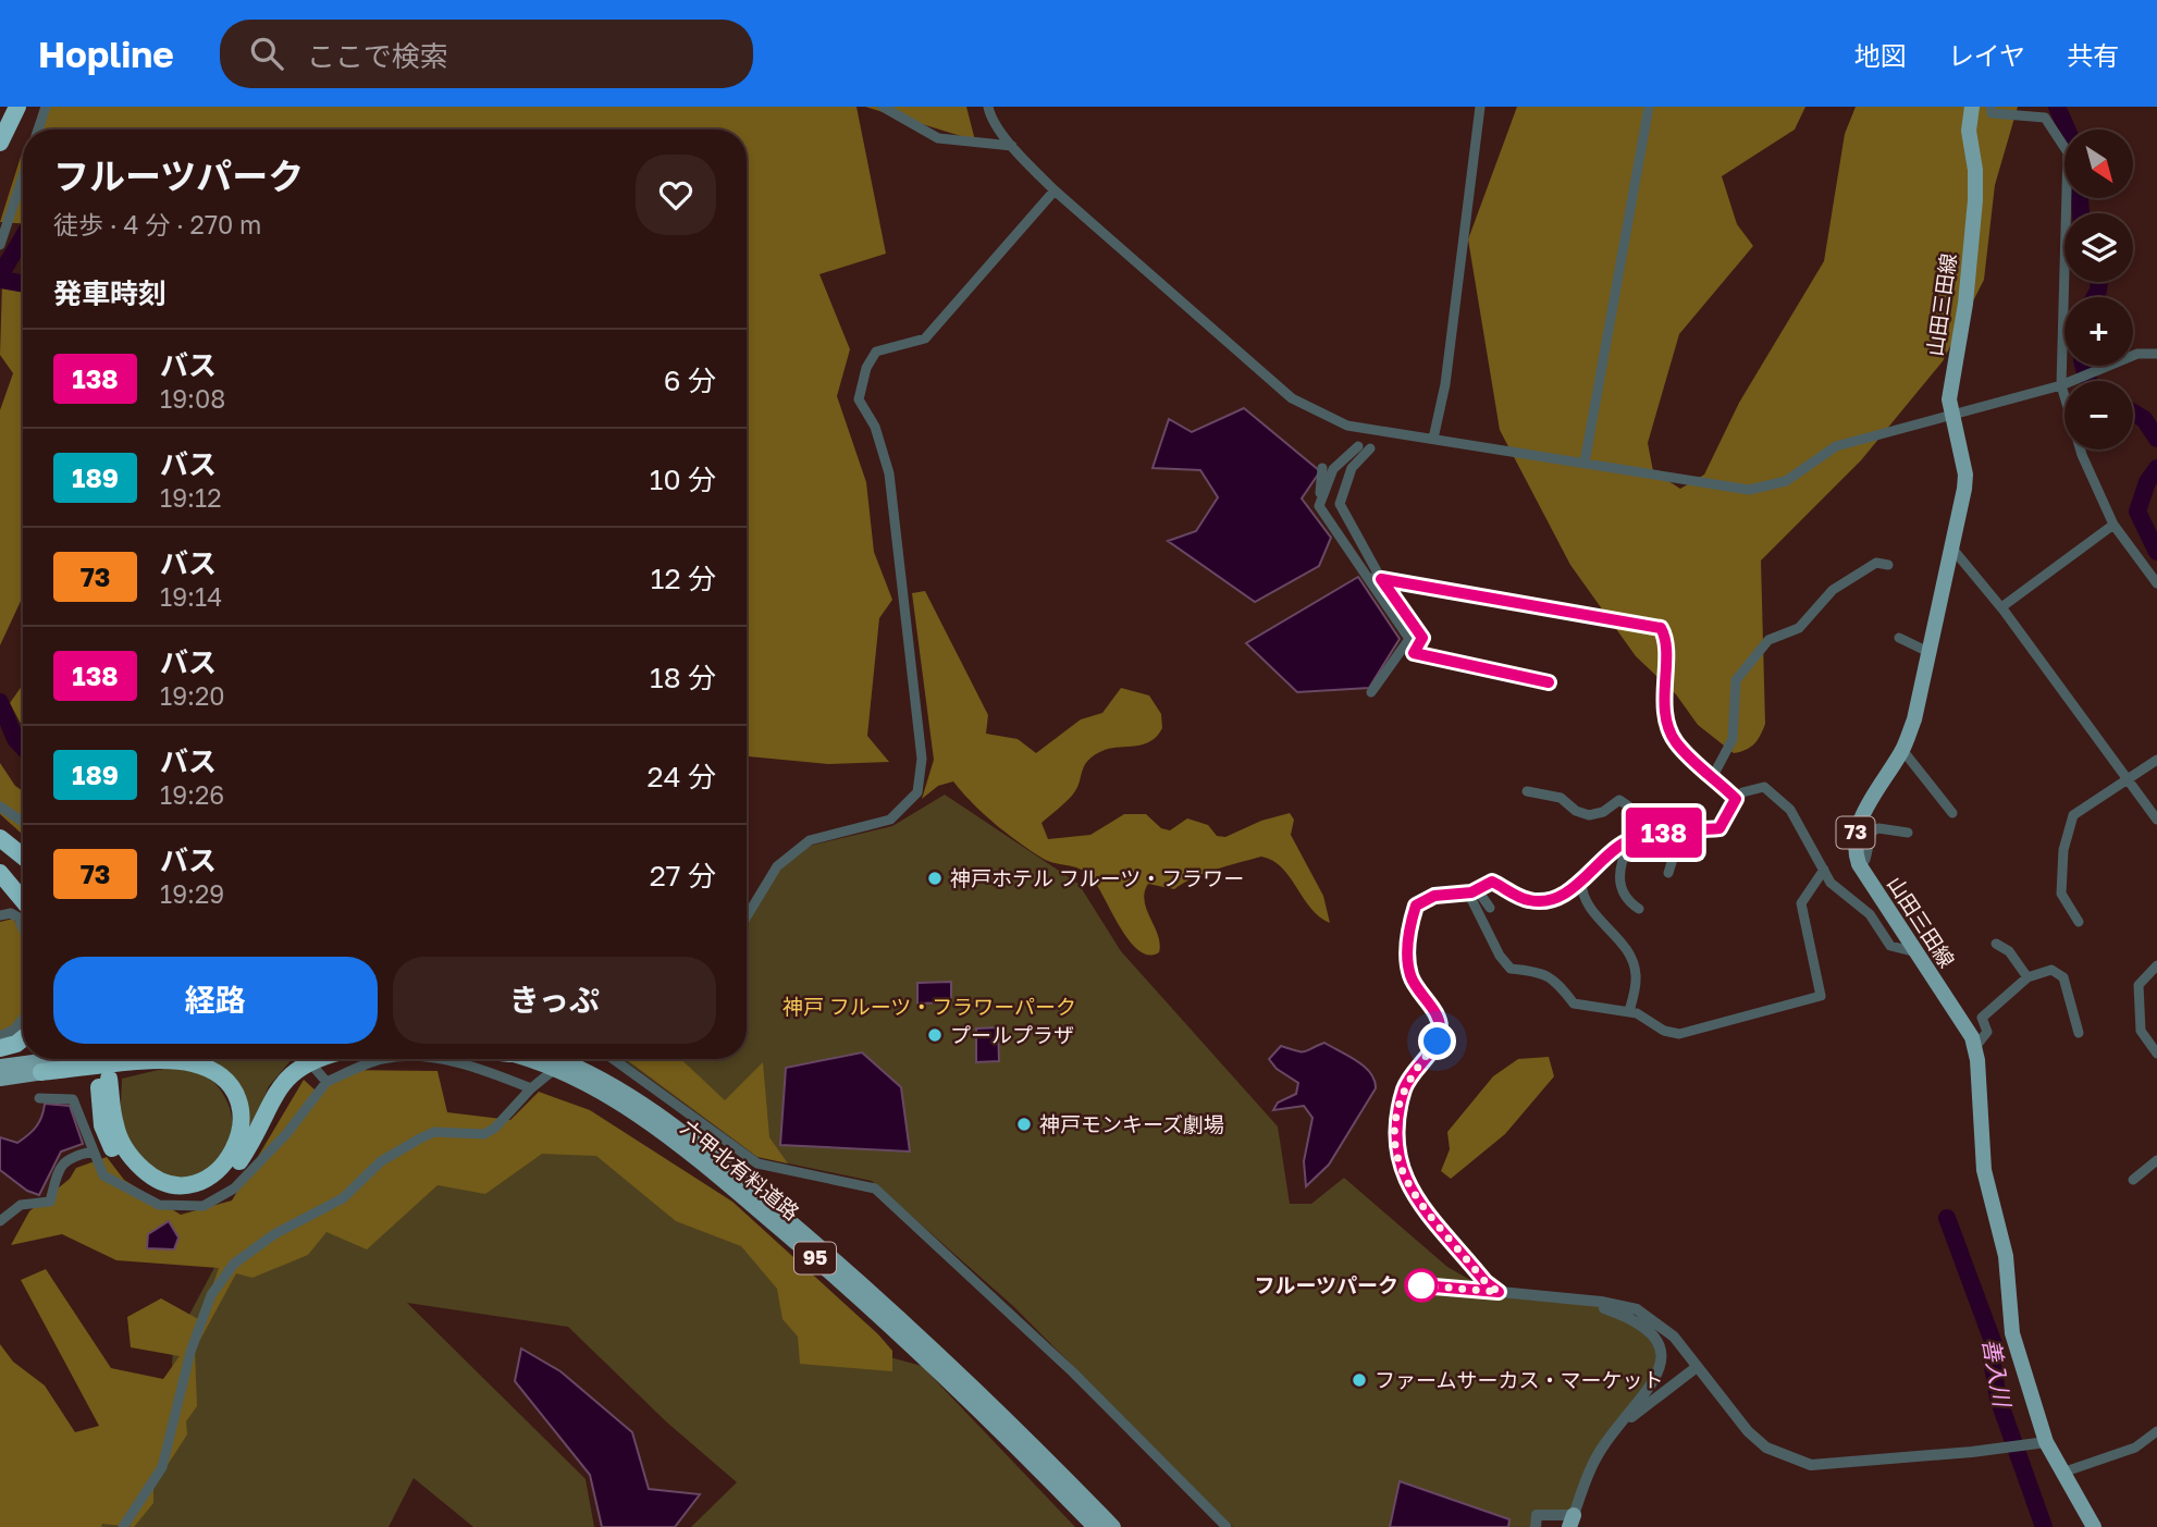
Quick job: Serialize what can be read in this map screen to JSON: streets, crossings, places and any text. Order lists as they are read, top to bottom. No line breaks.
{"streets":{"main road":["山田三田線","73","六甲北有料道路","95"]},"water":["善入川"],"parks":["神戸 フルーツ・フラワーパーク"],"places":["神戸ホテル フルーツ・フラワー","プールプラザ","神戸モンキーズ劇場","フルーツパーク","ファームサーカス・マーケット"],"lines":["bus line 138"],"north":"bottom right","page":{"header":"Hopline","search":"ここで検索","nav":["地図","レイヤ","共有"],"on_map":"138","map_buttons":["+","−"],"heading":[["フルーツパーク","徒歩 · 4 分 · 270 m"],"発車時刻"],"list":[{"mark":"138","name":"バス","note":"19:08","value":"6 分"},{"mark":"189","name":"バス","note":"19:12","value":"10 分"},{"mark":"73","name":"バス","note":"19:14","value":"12 分"},{"mark":"138","name":"バス","note":"19:20","value":"18 分"},{"mark":"189","name":"バス","note":"19:26","value":"24 分"},{"mark":"73","name":"バス","note":"19:29","value":"27 分"}],"buttons":["経路","きっぷ"]}}
